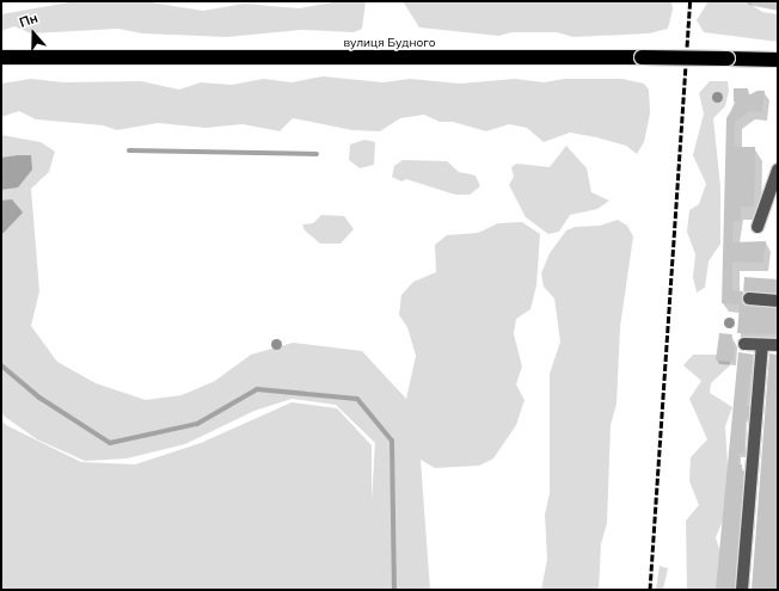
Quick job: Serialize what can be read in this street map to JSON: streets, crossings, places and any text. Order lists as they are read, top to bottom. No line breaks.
{"streets":{"highway":["вулиця Будного"]},"north":"top"}
